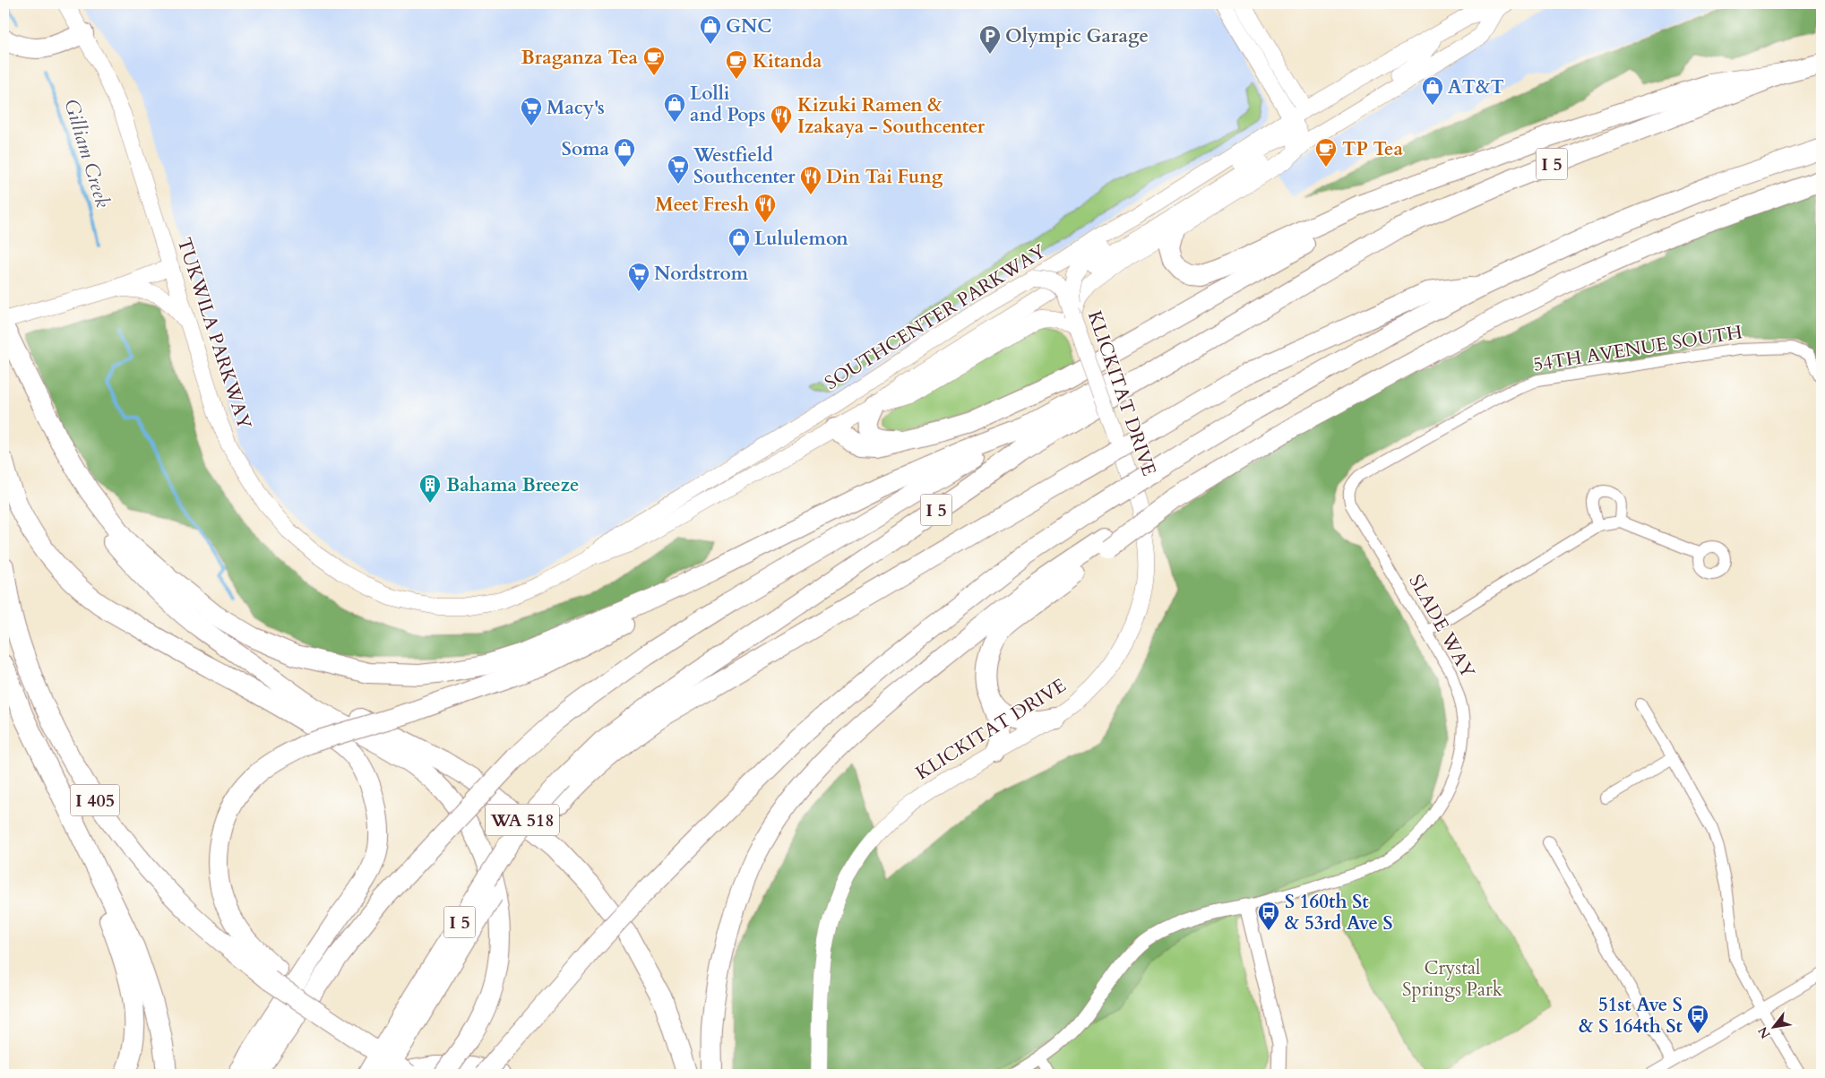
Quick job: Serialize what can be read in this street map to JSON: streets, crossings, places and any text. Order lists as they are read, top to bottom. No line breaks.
{"streets":{"highway":["I 5","I 405","WA 518"],"main road":["SOUTHCENTER PARKWAY","TUKWILA PARKWAY","KLICKITAT DRIVE"],"street":["54TH AVENUE SOUTH","SLADE WAY"]},"crossings":[["SOUTHCENTER PARKWAY","TUKWILA PARKWAY"],["SOUTHCENTER PARKWAY","KLICKITAT DRIVE"],["54TH AVENUE SOUTH","SLADE WAY"]],"water":["Gilliam Creek"],"parks":["Crystal Springs Park"],"places":{"shop":["GNC","AT&T","Lolli and Pops","Soma","Lululemon"],"parking":["Olympic Garage"],"cafe":["Braganza Tea","Kitanda","TP Tea"],"supermarket":["Macy's","Westfield Southcenter","Nordstrom"],"restaurant":["Kizuki Ramen & Izakaya - Southcenter","Din Tai Fung","Meet Fresh"],"building":["Bahama Breeze"],"bus stop":["S 160th St & 53rd Ave S","51st Ave S & S 164th St"]},"north":"bottom left"}
